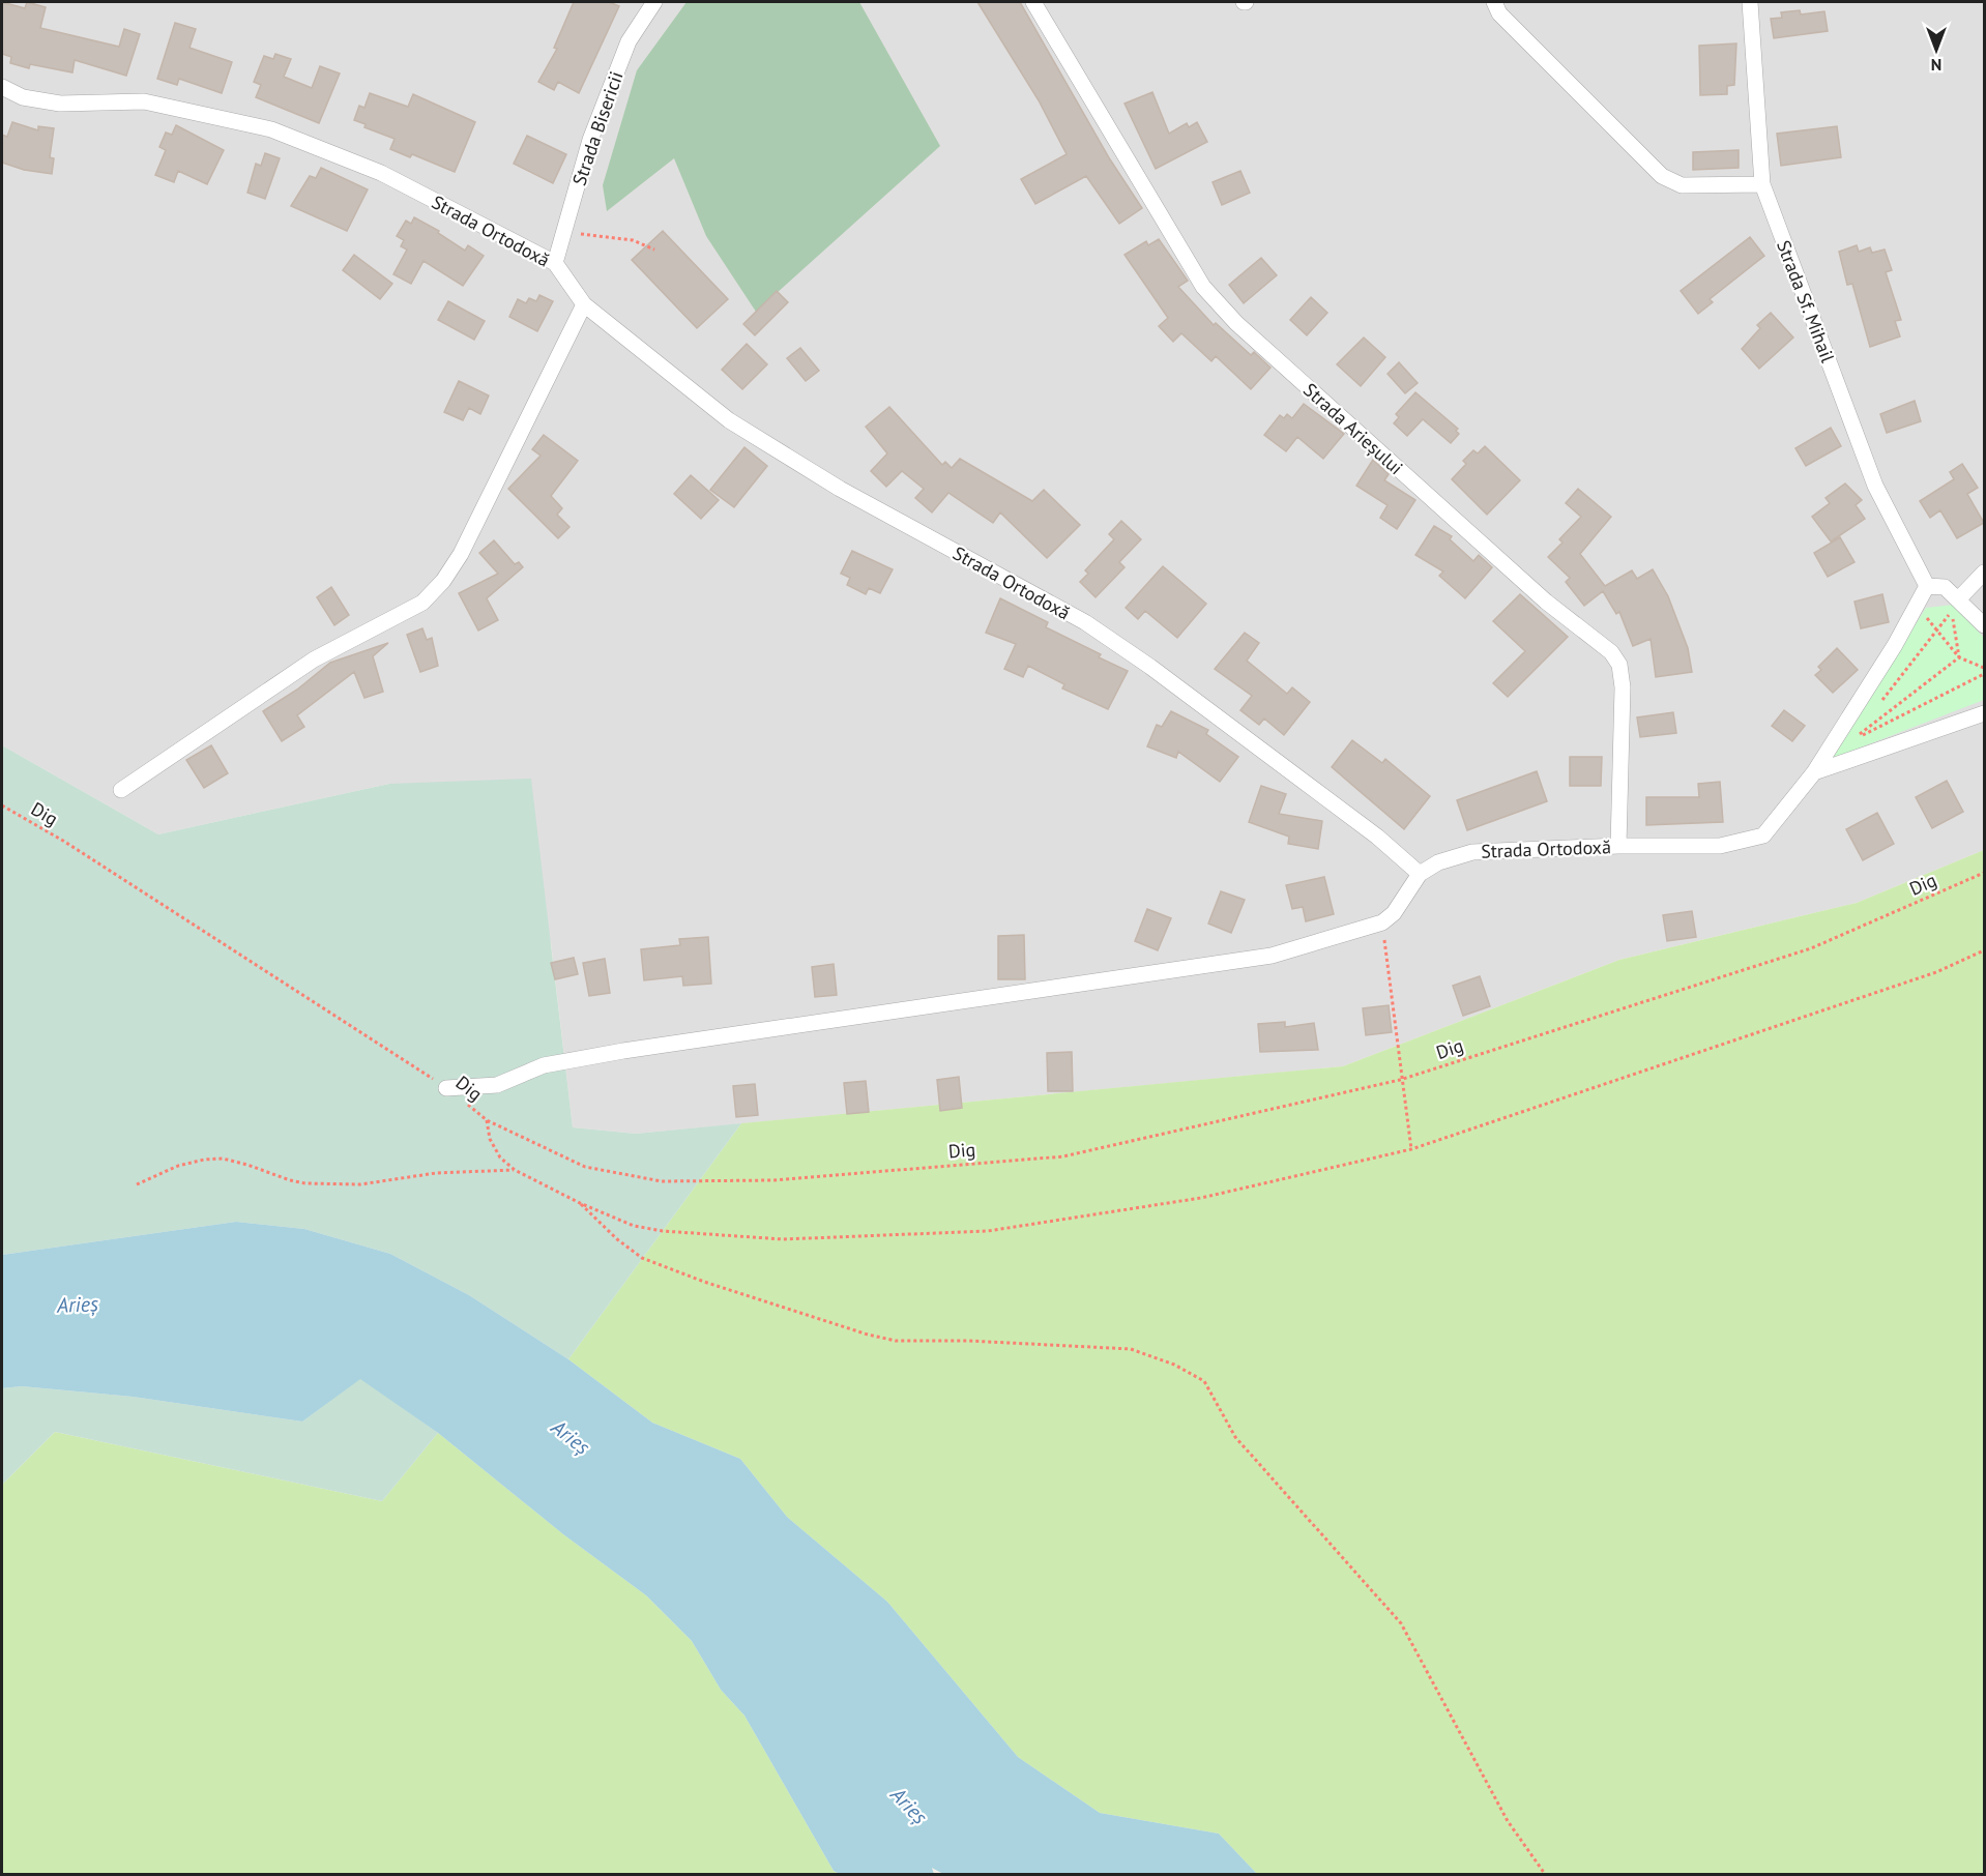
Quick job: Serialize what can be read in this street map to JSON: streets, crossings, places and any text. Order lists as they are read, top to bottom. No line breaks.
{"streets":{"street":["Strada Bisericii","Strada Ortodoxă","Strada Sf. Mihail","Strada Arieșului"],"path":["Dig"]},"crossings":[["Strada Bisericii","Strada Ortodoxă"],["Strada Ortodoxă","Strada Sf. Mihail"],["Strada Ortodoxă","Strada Arieșului"]],"water":["Arieș"],"north":"bottom"}
